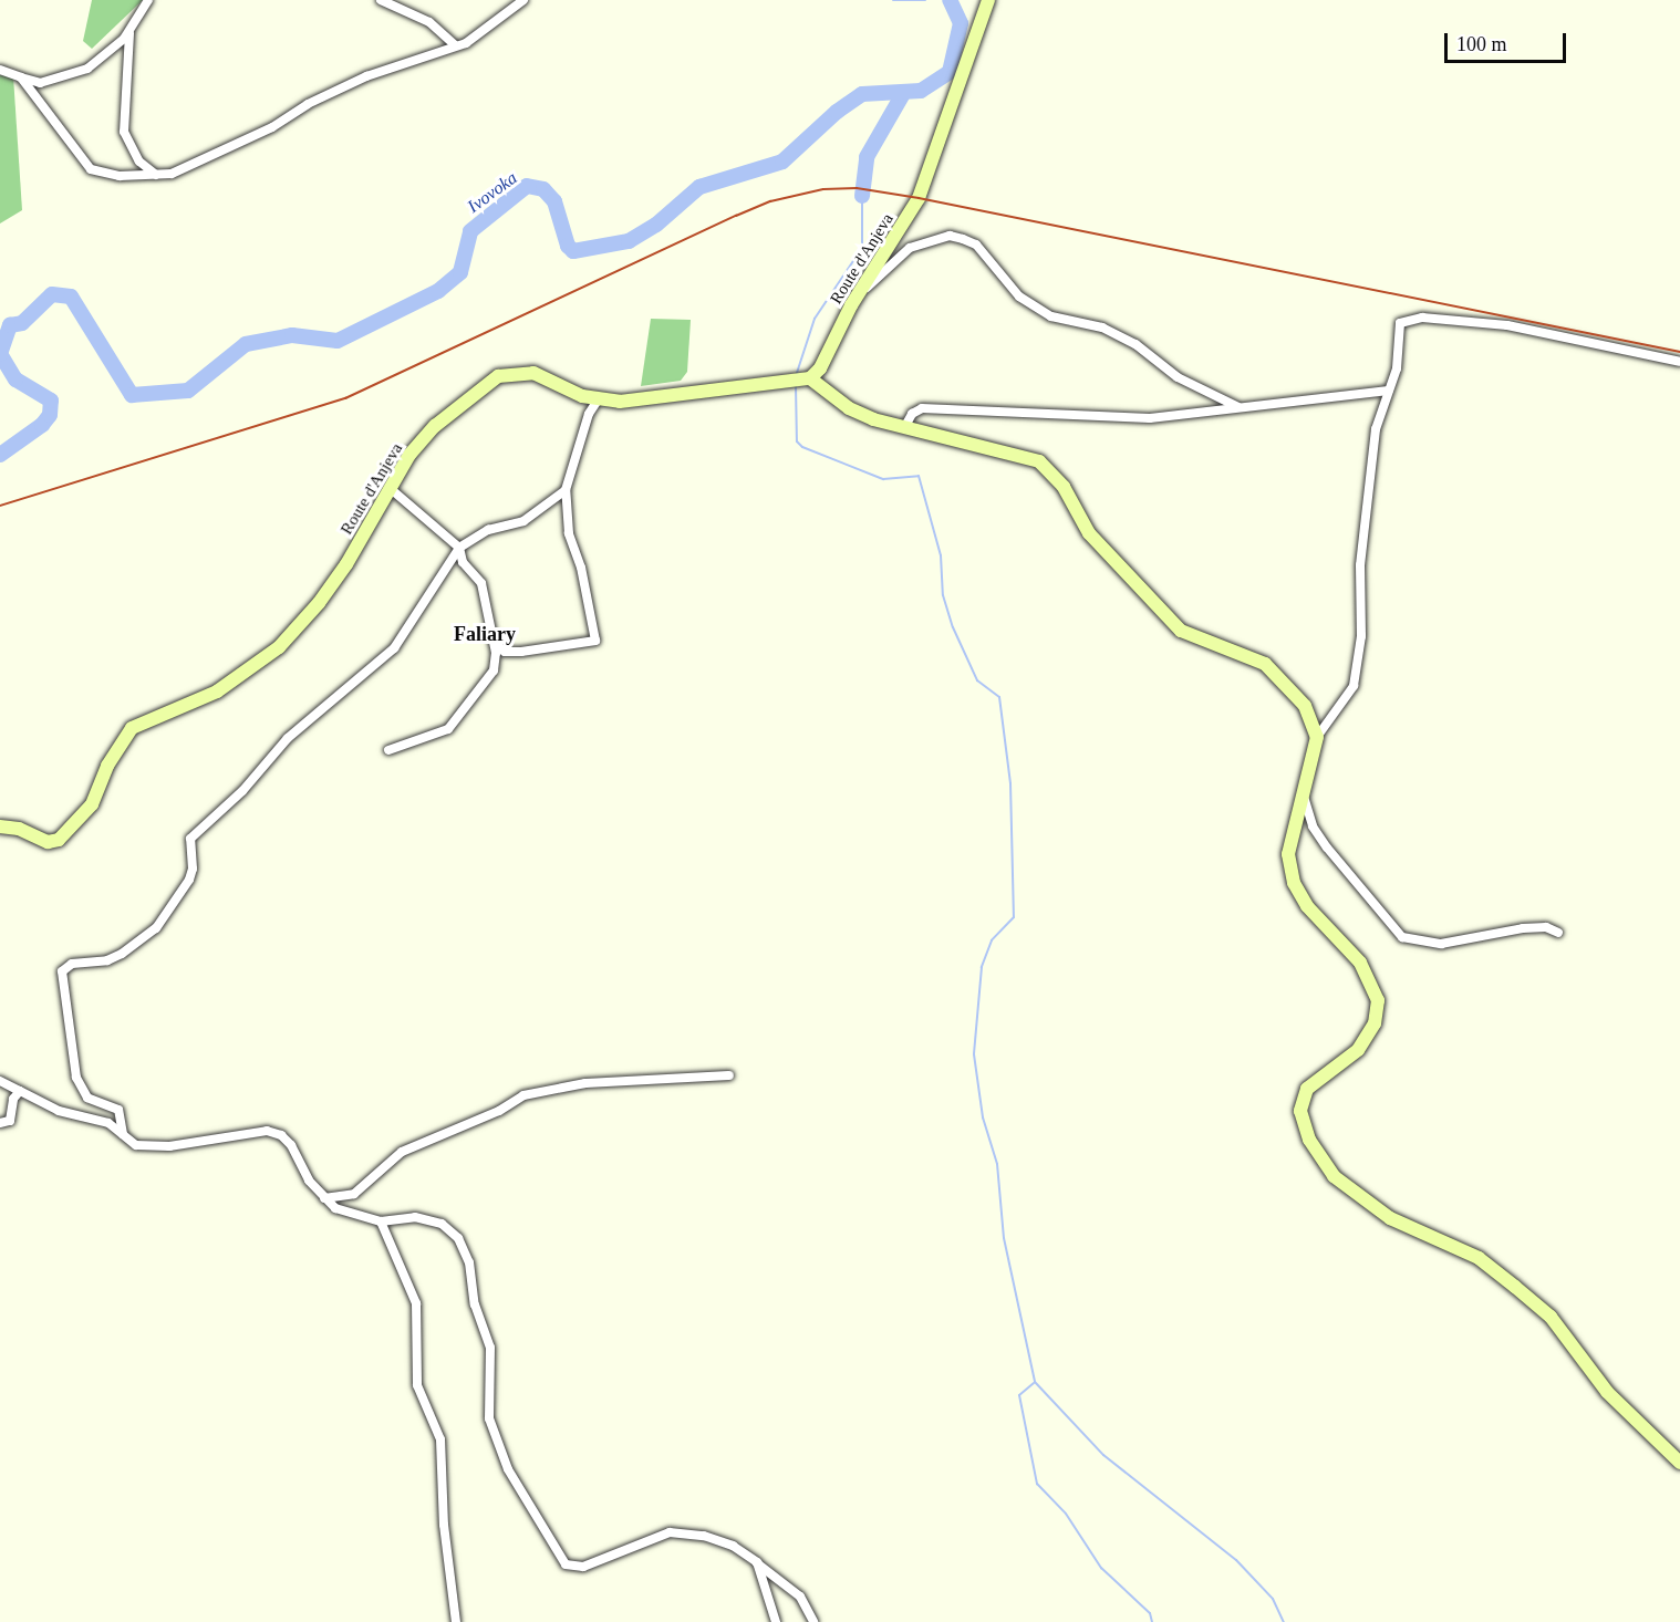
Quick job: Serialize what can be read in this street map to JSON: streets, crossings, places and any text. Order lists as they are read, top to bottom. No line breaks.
{"streets":{"street":["Route d'Anjeva"]},"districts":["Faliary"],"water":["Ivovoka"],"scale_bar":"100 m"}
